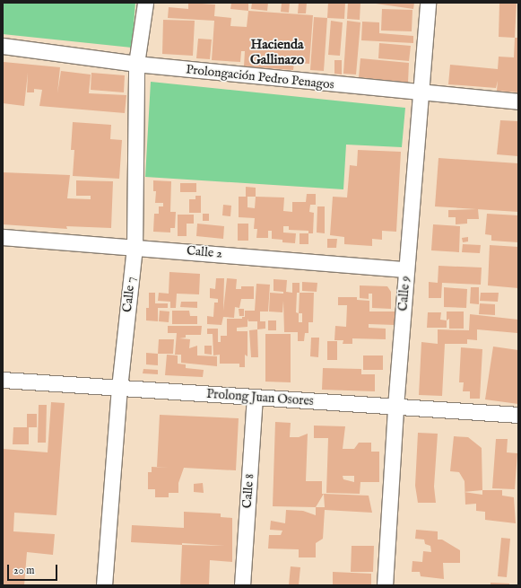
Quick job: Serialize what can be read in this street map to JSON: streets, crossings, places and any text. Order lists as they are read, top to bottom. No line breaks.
{"streets":{"street":["Prolongación Pedro Penagos","Calle 2","Calle 9","Calle 7","Prolong Juan Osores","Calle 8"]},"crossings":[["Prolongación Pedro Penagos","Calle 9"],["Prolongación Pedro Penagos","Calle 7"],["Calle 2","Calle 9"],["Calle 2","Calle 7"],["Calle 9","Prolong Juan Osores"],["Calle 7","Prolong Juan Osores"],["Prolong Juan Osores","Calle 8"]],"districts":["Hacienda Gallinazo"],"scale_bar":"20 m"}
